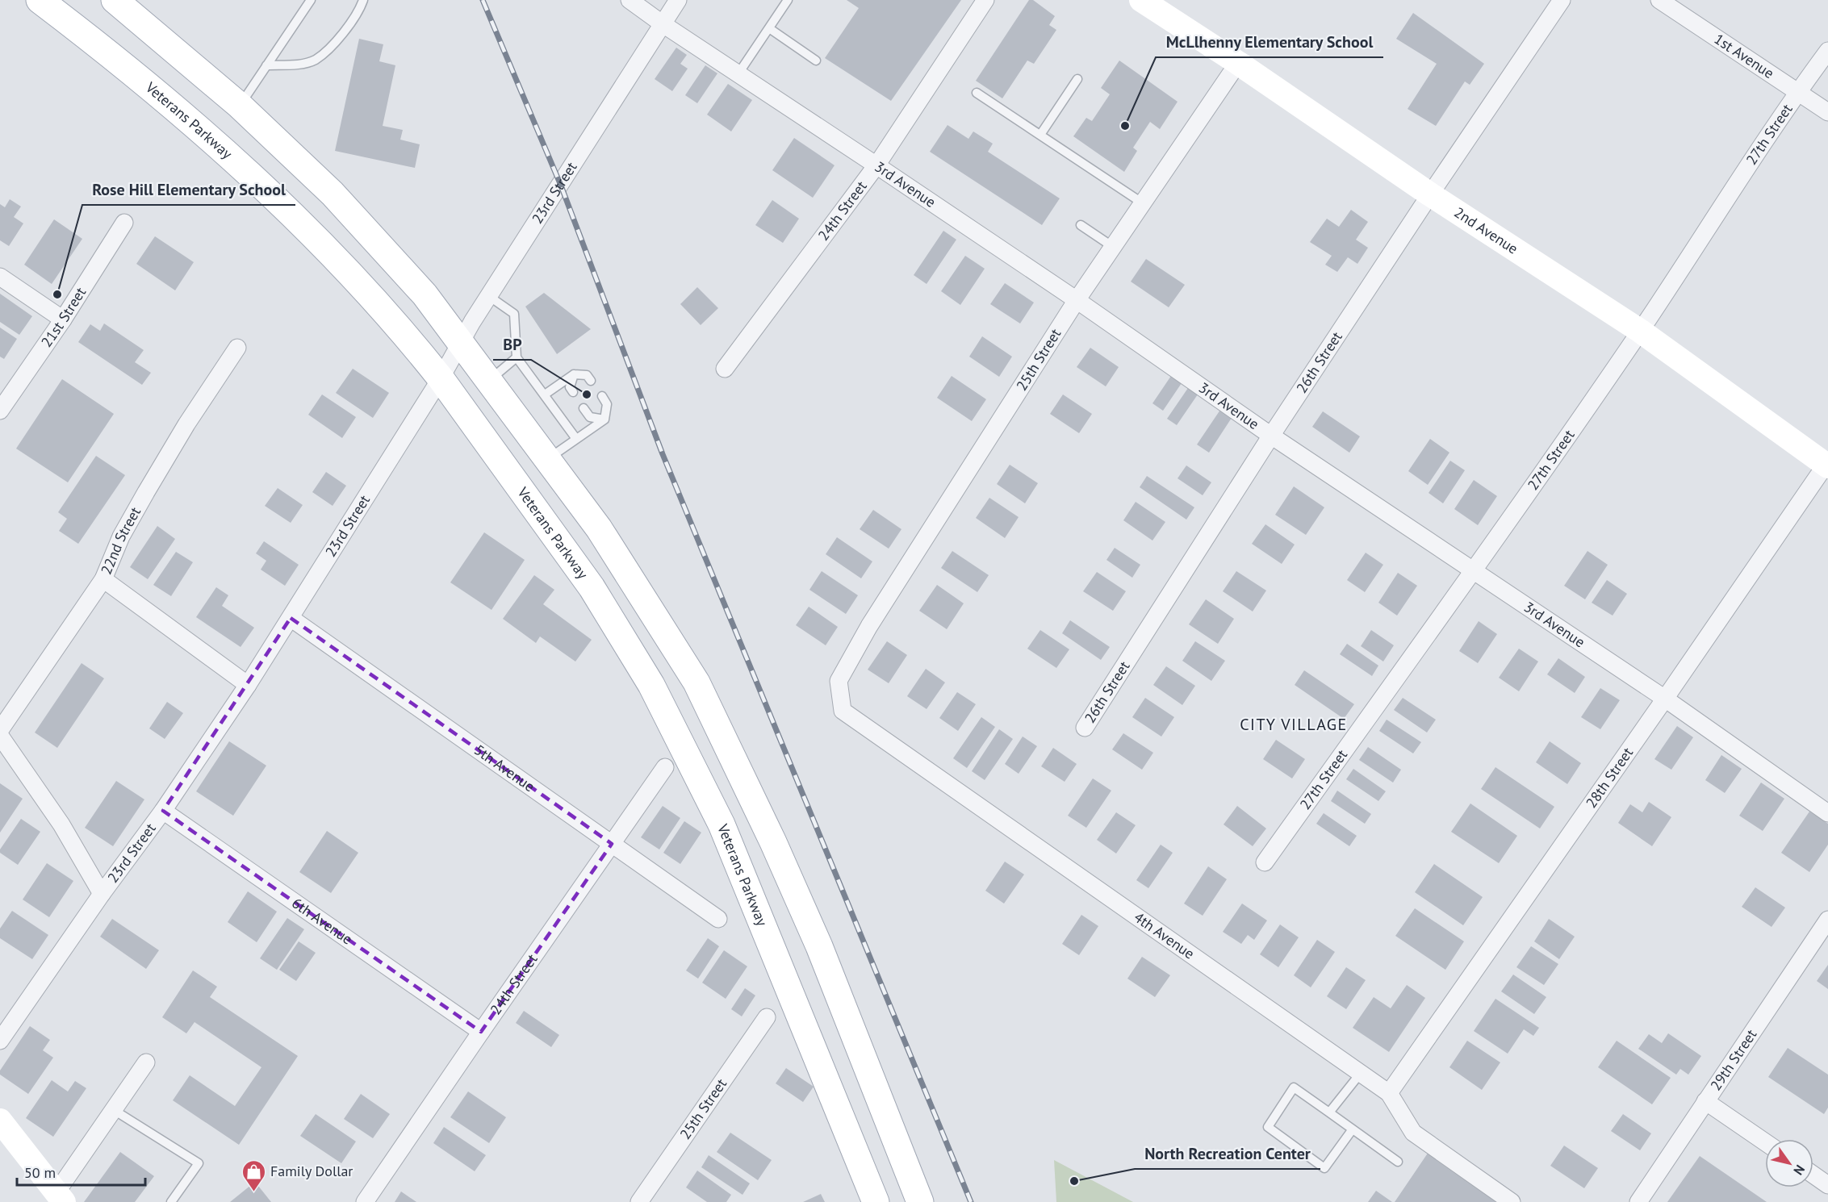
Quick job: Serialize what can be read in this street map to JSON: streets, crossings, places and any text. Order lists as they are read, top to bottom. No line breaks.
{"streets":{"main road":["Veterans Parkway","2nd Avenue"],"street":["1st Avenue","27th Street","3rd Avenue","23rd Street","24th Street","21st Street","25th Street","26th Street","22nd Street","5th Avenue","28th Street","6th Avenue","4th Avenue","29th Street"]},"crossings":[["1st Avenue","27th Street"],["Veterans Parkway","23rd Street"],["27th Street","3rd Avenue"],["27th Street","2nd Avenue"],["3rd Avenue","23rd Street"],["3rd Avenue","24th Street"],["3rd Avenue","25th Street"],["3rd Avenue","26th Street"],["3rd Avenue","28th Street"],["23rd Street","5th Avenue"],["23rd Street","6th Avenue"],["24th Street","5th Avenue"],["24th Street","6th Avenue"],["2nd Avenue","25th Street"],["2nd Avenue","26th Street"],["2nd Avenue","28th Street"],["25th Street","4th Avenue"],["28th Street","4th Avenue"]],"districts":["CITY VILLAGE"],"places":{"other":["McLlhenny Elementary School","Rose Hill Elementary School","BP","North Recreation Center"],"shop":["Family Dollar"]},"scale_bar":"50 m","north":"bottom right"}
